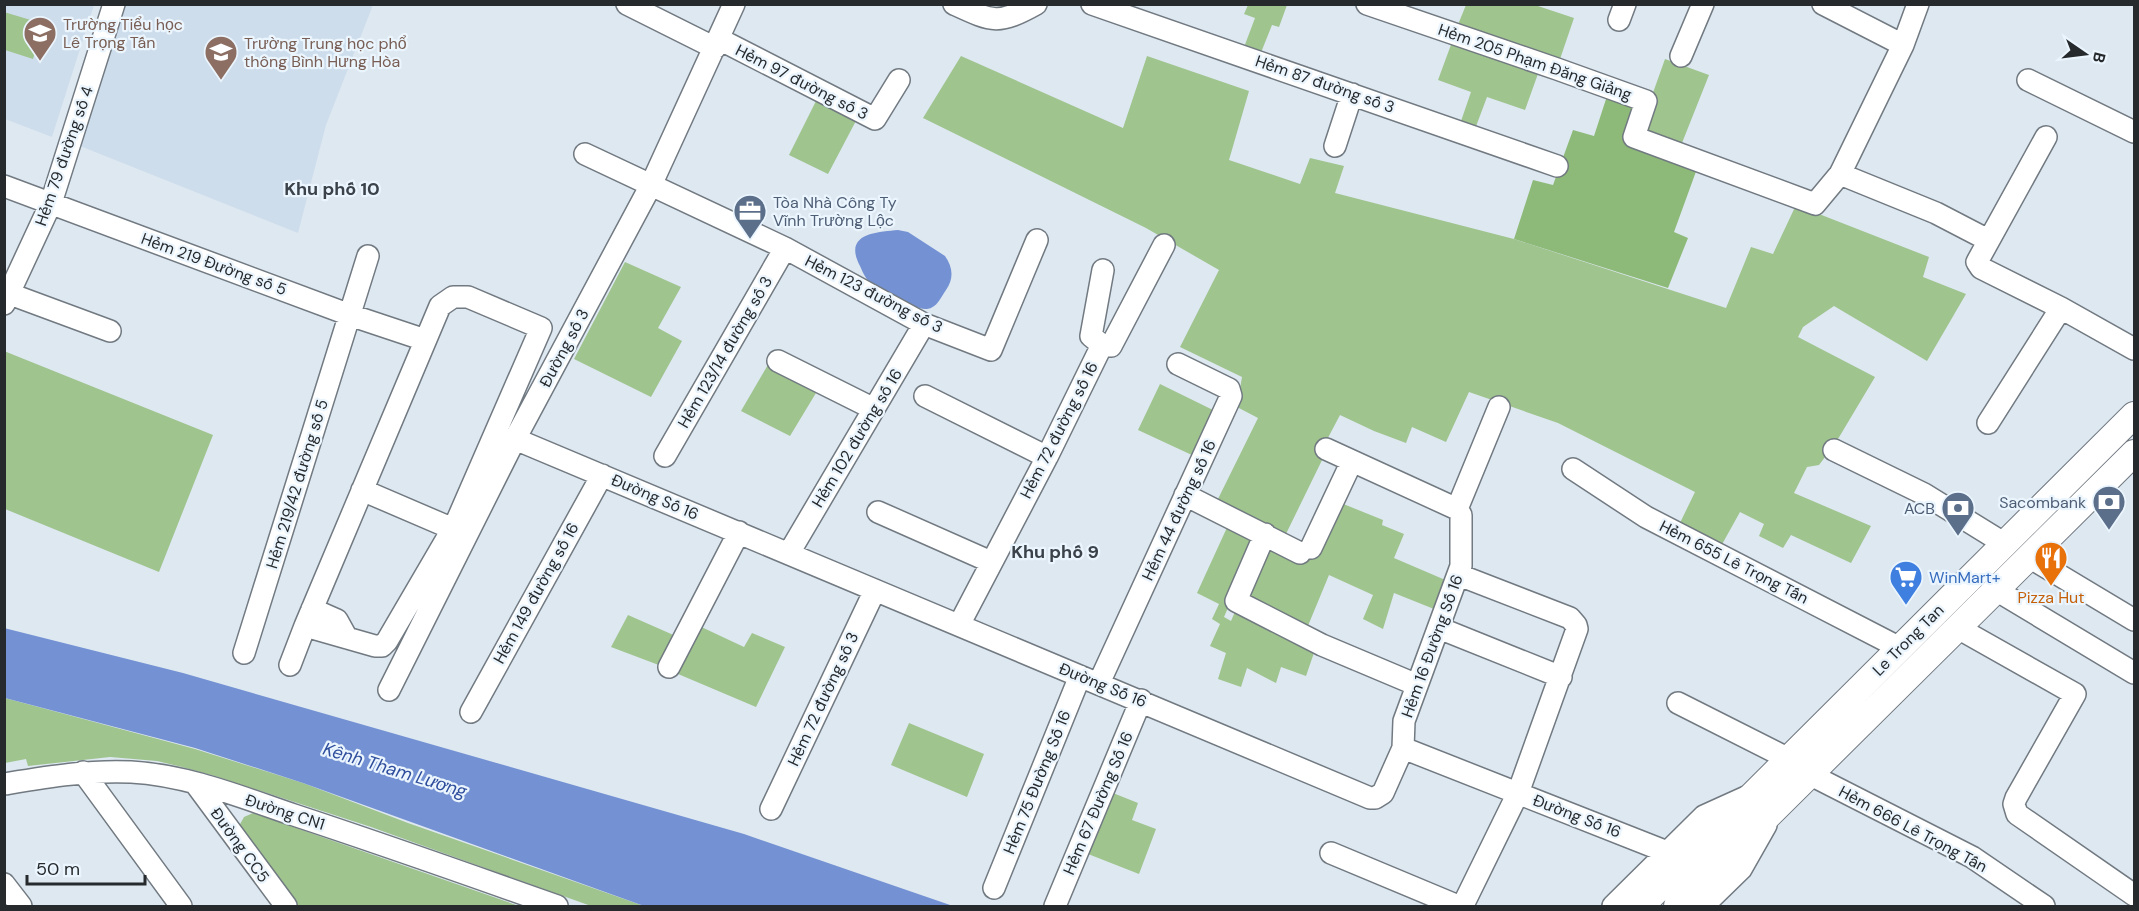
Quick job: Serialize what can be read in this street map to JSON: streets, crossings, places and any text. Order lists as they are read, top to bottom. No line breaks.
{"streets":{"main road":["Le Trong Tan"],"street":["Hẻm 205 Phạm Đăng Giảng","Hẻm 97 đường số 3","Hẻm 87 đường số 3","Hẻm 79 đường số 4","Hẻm 219 Đường số 5","Hẻm 123 đường số 3","Đường số 3","Hẻm 123/14 đường số 3","Hẻm 72 đường số 16","Hẻm 102 đường số 16","Hẻm 219/42 đường số 5","Đường Số 16","Hẻm 44 đường số 16","Hẻm 655 Lê Trọng Tấn","Hẻm 149 đường số 16","Hẻm 16 Đường Số 16","Hẻm 72 đường số 3","Hẻm 75 Đường Số 16","Hẻm 67 Đường Số 16","Đường CN1","Hẻm 666 Lê Trọng Tấn","Đường CC5"]},"crossings":[["Hẻm 97 đường số 3","Đường số 3"],["Hẻm 79 đường số 4","Hẻm 219 Đường số 5"],["Hẻm 219 Đường số 5","Hẻm 219/42 đường số 5"],["Hẻm 123 đường số 3","Đường số 3"],["Hẻm 123 đường số 3","Hẻm 123/14 đường số 3"],["Hẻm 123 đường số 3","Hẻm 102 đường số 16"],["Đường số 3","Đường Số 16"],["Hẻm 72 đường số 16","Đường Số 16"],["Hẻm 102 đường số 16","Đường Số 16"],["Đường Số 16","Hẻm 44 đường số 16"],["Đường Số 16","Hẻm 149 đường số 16"],["Đường Số 16","Hẻm 16 Đường Số 16"],["Đường Số 16","Hẻm 72 đường số 3"],["Đường Số 16","Hẻm 75 Đường Số 16"],["Đường Số 16","Hẻm 67 Đường Số 16"],["Hẻm 44 đường số 16","Hẻm 75 Đường Số 16"],["Hẻm 655 Lê Trọng Tấn","Le Trong Tan"],["Le Trong Tan","Hẻm 666 Lê Trọng Tấn"],["Đường CN1","Đường CC5"]],"districts":["Khu phố 10","Khu phố 9"],"water":["Kênh Tham Lương"],"places":{"school or university":["Trường Tiểu học Lê Trọng Tấn","Trường Trung học phổ thông Bình Hưng Hòa"],"office":["Tòa Nhà Công Ty Vĩnh Trường Lộc"],"bank":["Sacombank","ACB"],"restaurant":["Pizza Hut"],"supermarket":["WinMart+"]},"scale_bar":"50 m","north":"right"}
